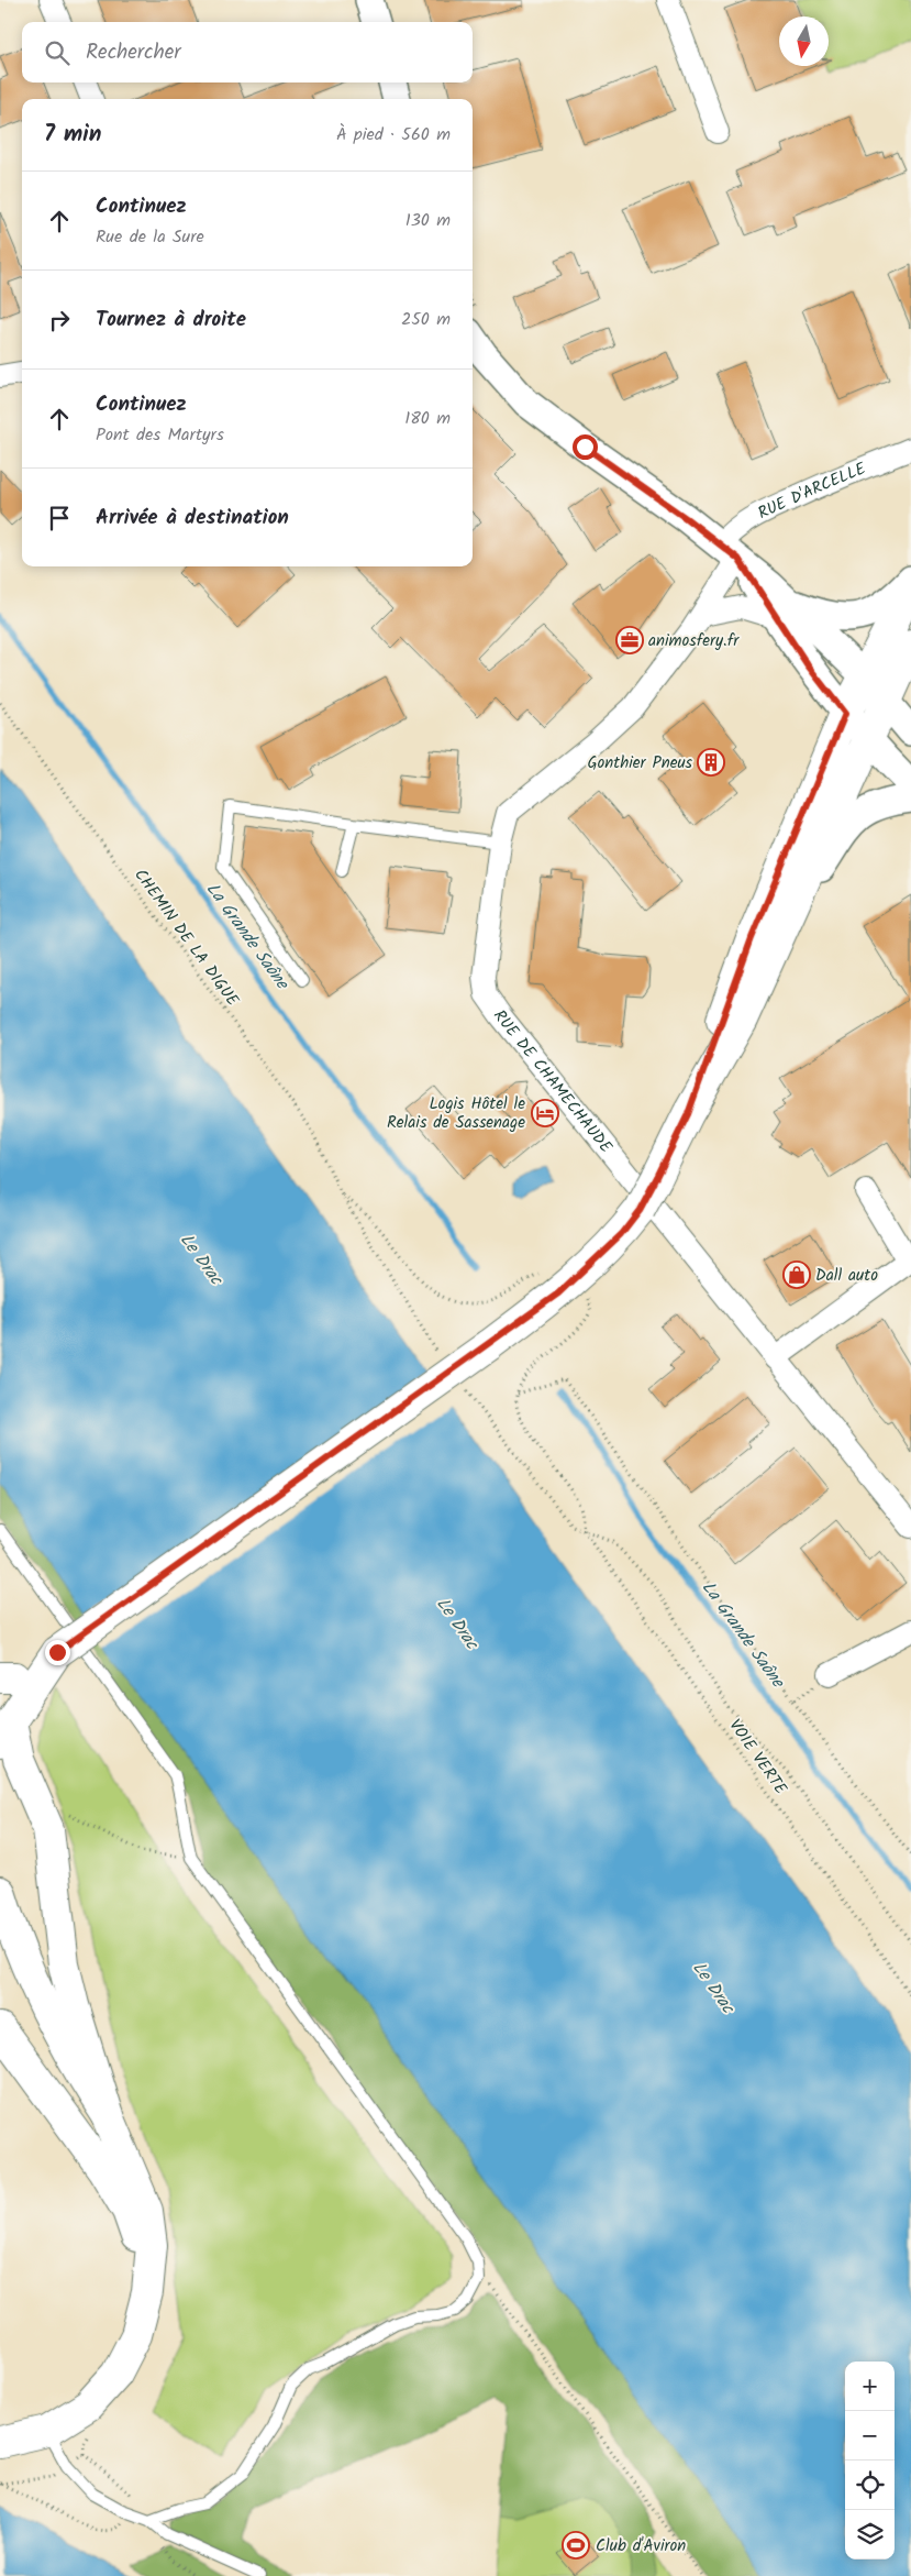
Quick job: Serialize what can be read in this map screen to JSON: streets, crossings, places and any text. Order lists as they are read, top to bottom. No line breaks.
{"streets":{"street":["RUE D'ARCELLE","RUE DE CHAMECHAUDE"],"path":["CHEMIN DE LA DIGUE","VOIE VERTE"]},"crossings":[["RUE D'ARCELLE","RUE DE CHAMECHAUDE"]],"water":["La Grande Saône","Le Drac"],"places":{"office":["animosfery.fr"],"building":["Gonthier Pneus"],"hotel":["Logis Hôtel le Relais de Sassenage"],"shop":["Dall auto"],"sports":["Club d'Aviron"]},"north":"bottom","page":{"search":"Rechercher","heading":["7 min","À pied · 560 m"],"list":[["Continuez","Rue de la Sure","130 m"],["Tournez à droite","250 m"],["Continuez","Pont des Martyrs","180 m"],"Arrivée à destination"],"map_buttons":["+","−"]}}
